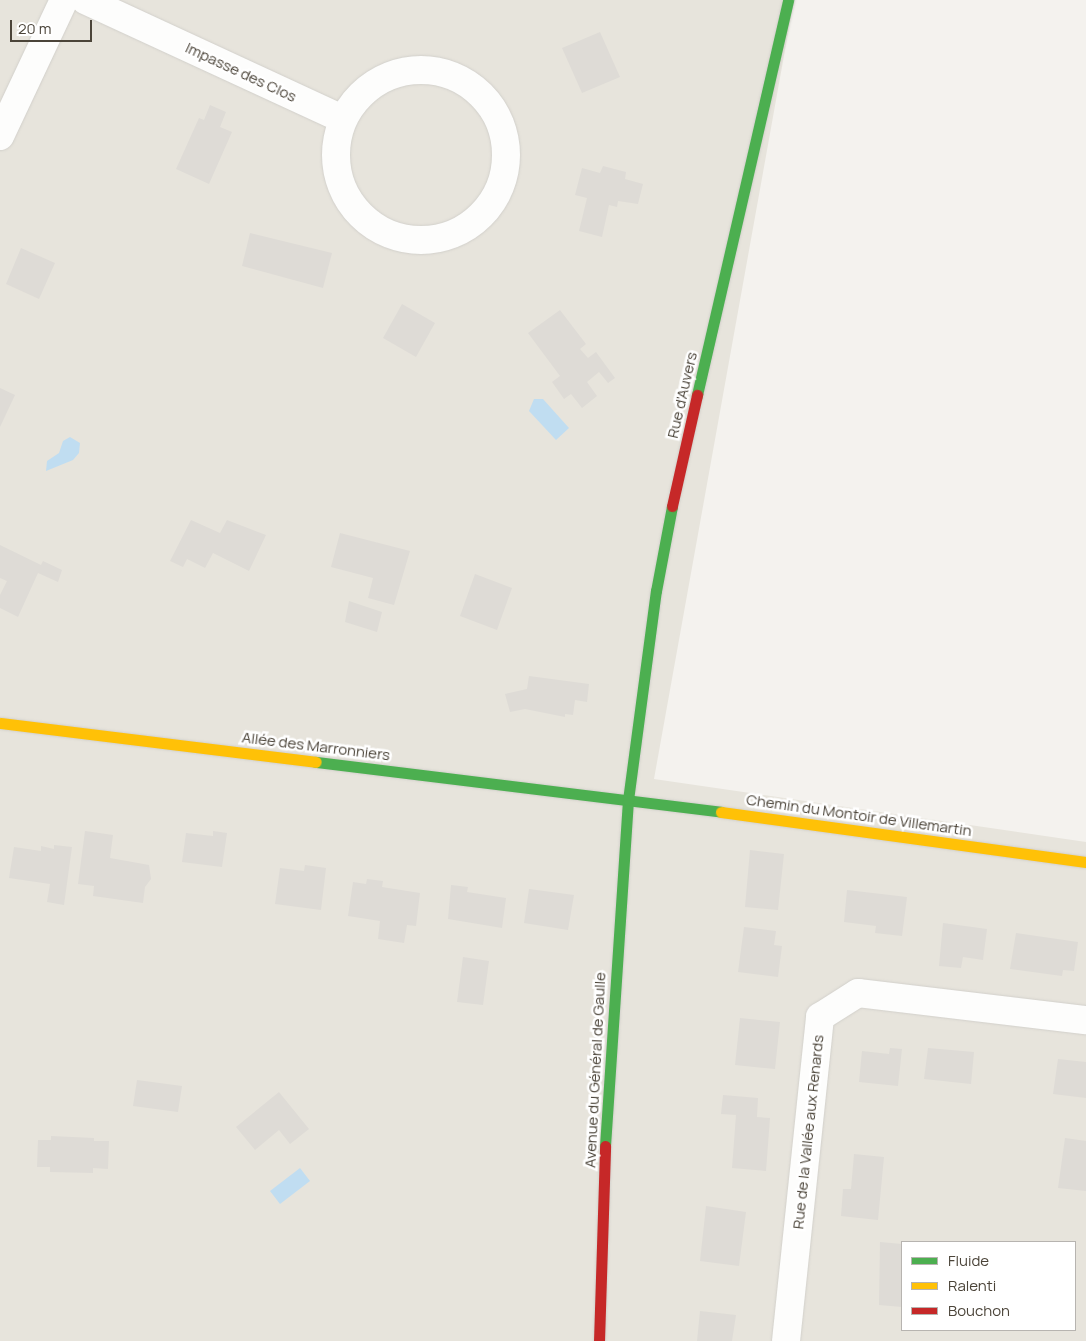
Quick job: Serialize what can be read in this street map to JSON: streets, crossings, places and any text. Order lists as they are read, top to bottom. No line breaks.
{"streets":{"main road":["Rue d'Auvers","Allée des Marronniers","Chemin du Montoir de Villemartin","Avenue du Général de Gaulle"],"street":["Impasse des Clos","Rue de la Vallée aux Renards"]},"crossings":[["Rue d'Auvers","Allée des Marronniers"],["Rue d'Auvers","Chemin du Montoir de Villemartin"],["Rue d'Auvers","Avenue du Général de Gaulle"],["Allée des Marronniers","Chemin du Montoir de Villemartin"],["Allée des Marronniers","Avenue du Général de Gaulle"],["Chemin du Montoir de Villemartin","Avenue du Général de Gaulle"]],"legend":["Fluide","Ralenti","Bouchon"],"scale_bar":"20 m"}
